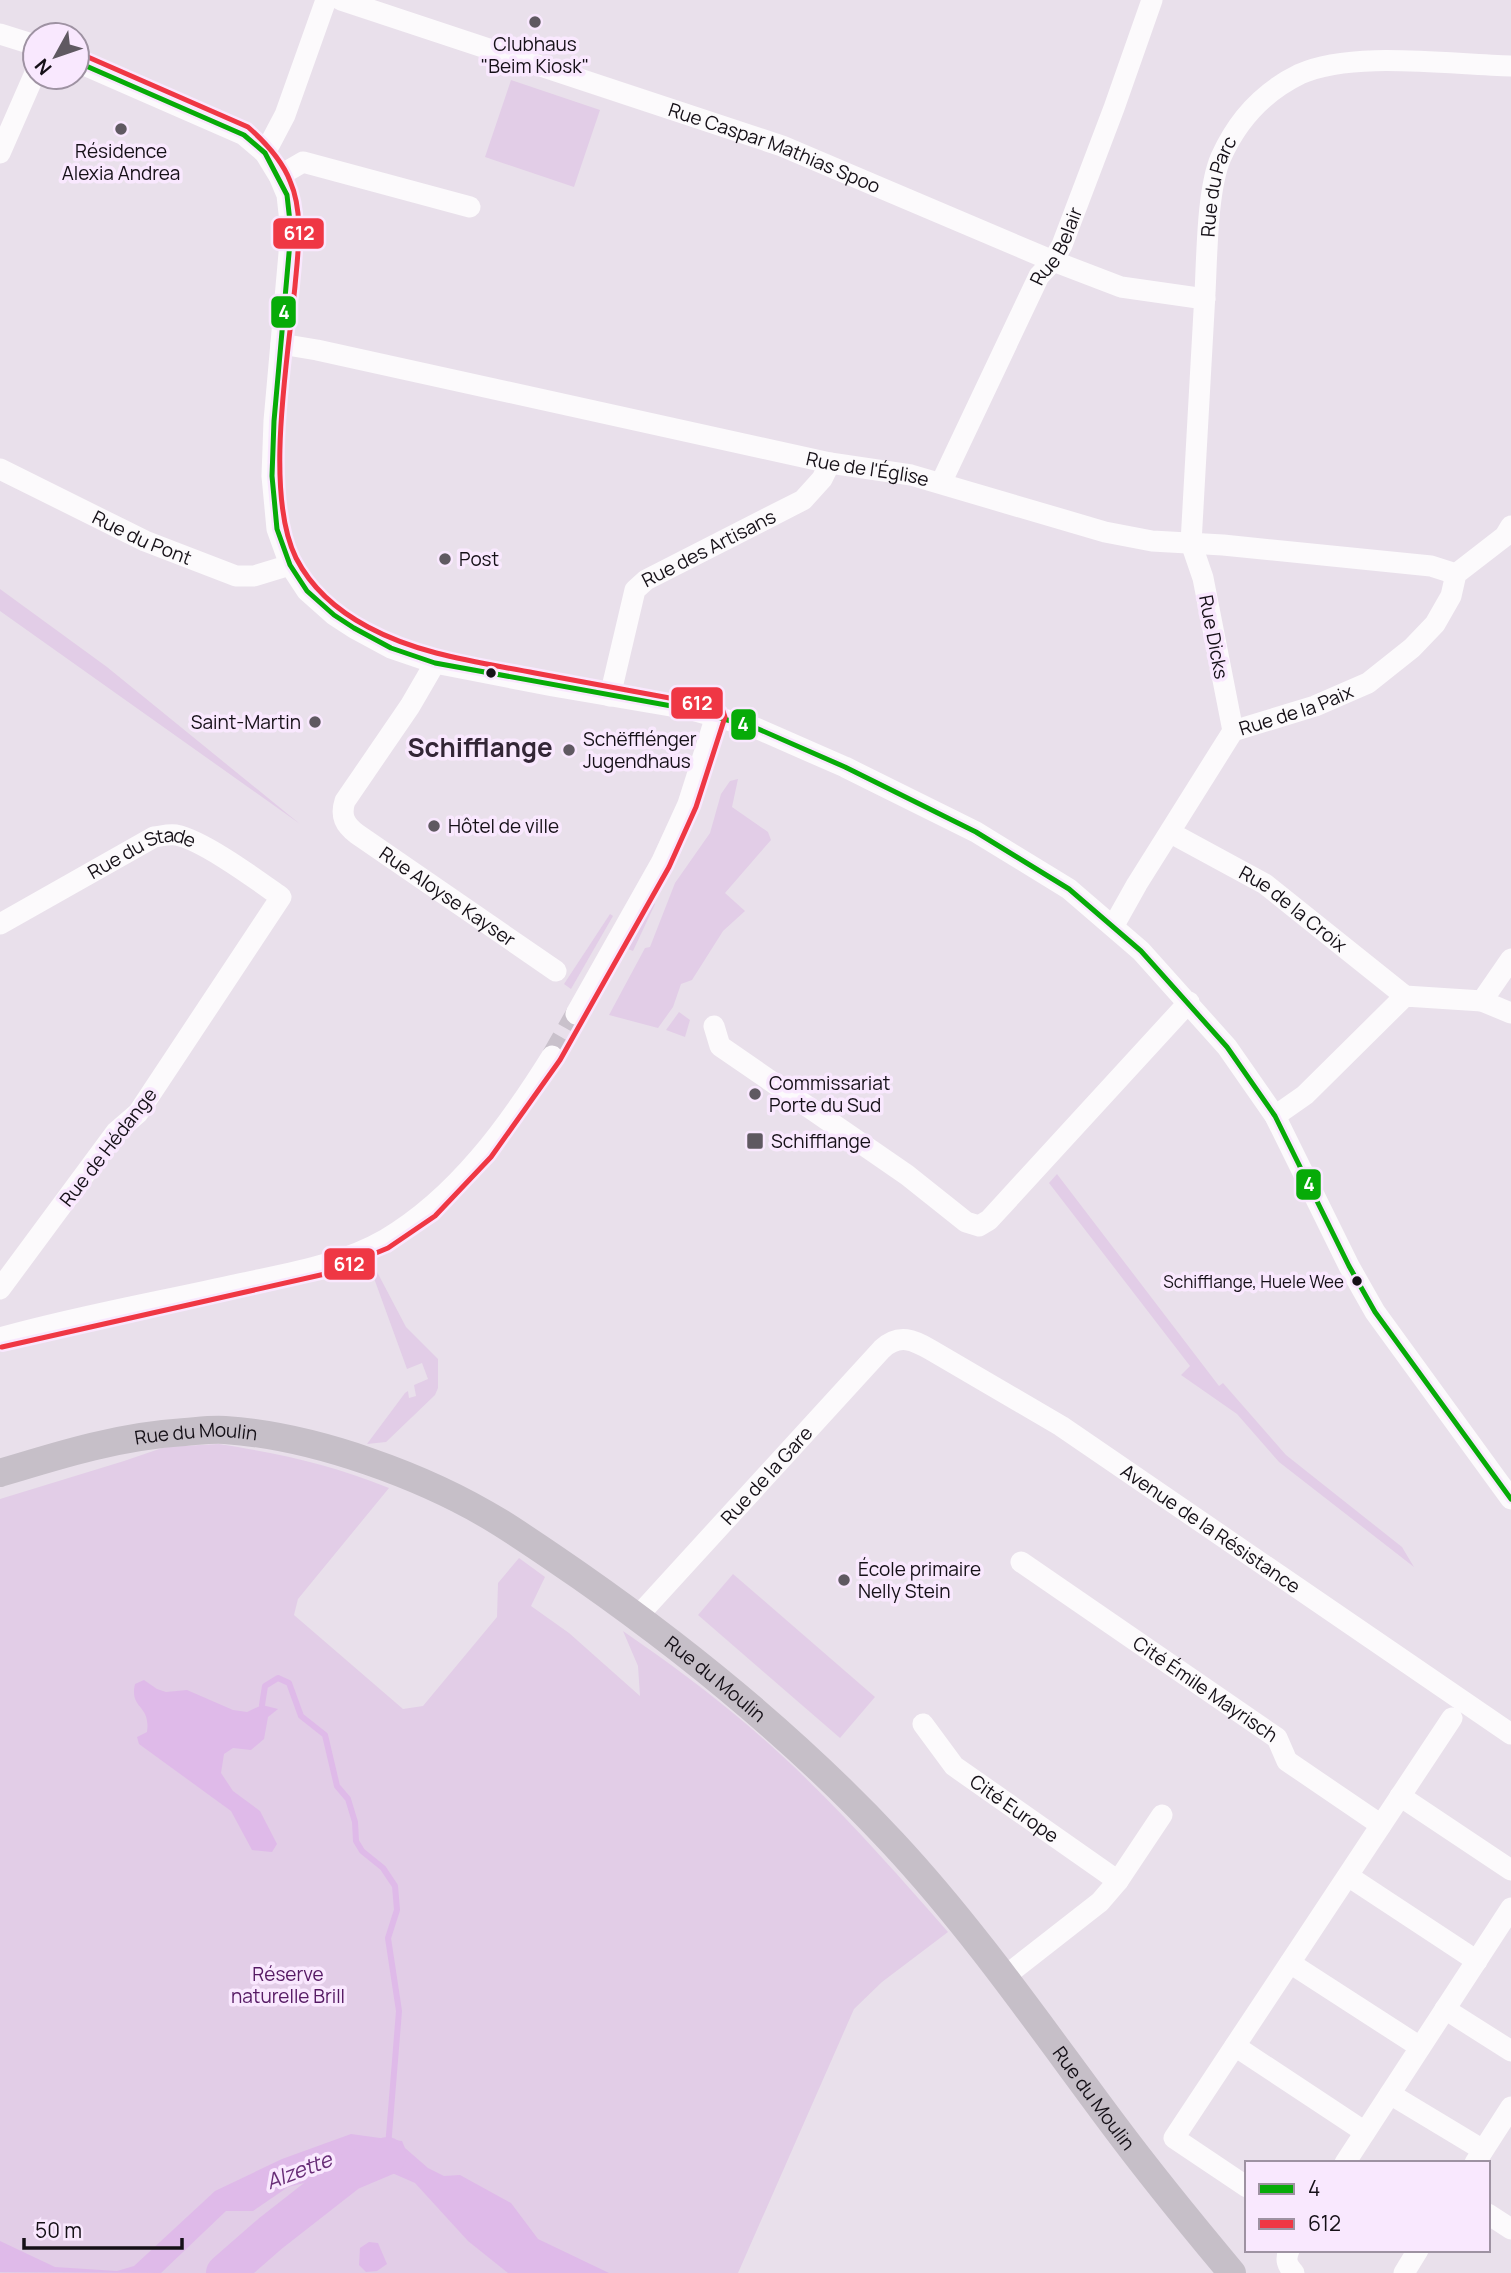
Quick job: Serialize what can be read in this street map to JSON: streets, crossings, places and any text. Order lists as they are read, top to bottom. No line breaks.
{"streets":{"main road":["Rue du Moulin"],"street":["Rue Caspar Mathias Spoo","Rue du Parc","Rue Belair","Rue de l'Église","Rue du Pont","Rue des Artisans","Rue Dicks","Rue de la Paix","Rue du Stade","Rue Aloyse Kayser","Rue de la Croix","Rue de Hédange","Rue de la Gare","Avenue de la Résistance","Cité Émile Mayrisch","Cité Europe"]},"crossings":[["Rue Caspar Mathias Spoo","Rue du Parc"],["Rue Caspar Mathias Spoo","Rue Belair"],["Rue du Parc","Rue de l'Église"],["Rue du Parc","Rue Dicks"],["Rue Belair","Rue de l'Église"],["Rue de l'Église","Rue des Artisans"],["Rue de l'Église","Rue Dicks"],["Rue de l'Église","Rue de la Paix"],["Rue Dicks","Rue de la Paix"],["Rue de la Paix","Rue de la Croix"],["Rue du Stade","Rue de Hédange"],["Rue du Moulin","Rue de la Gare"],["Rue de la Gare","Avenue de la Résistance"]],"districts":["Schifflange"],"water":["Alzette"],"parks":["Réserve naturelle Brill"],"places":{"other":["Clubhaus \"Beim Kiosk\"","Résidence Alexia Andrea","Post","Saint-Martin","Schëfflénger Jugendhaus","Hôtel de ville","Commissariat Porte du Sud","Schifflange, Huele Wee","École primaire Nelly Stein"],"transit":["Schifflange"]},"lines":["transit line 612","transit line 4"],"legend":["4","612"],"scale_bar":"50 m","north":"bottom left"}
